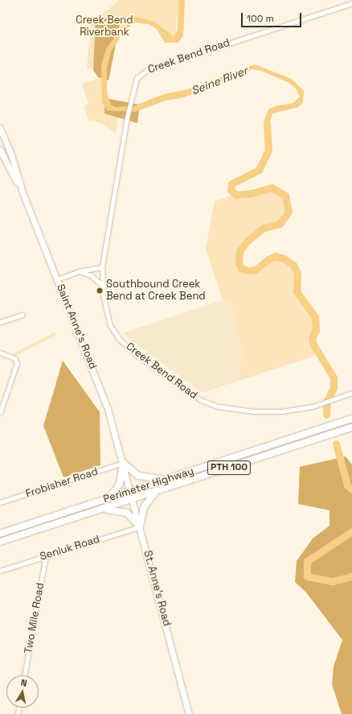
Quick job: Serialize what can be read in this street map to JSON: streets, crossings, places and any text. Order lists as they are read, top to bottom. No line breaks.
{"streets":{"highway":["PTH 100","Perimeter Highway"],"main road":["Saint Anne's Road","St. Anne's Road"],"street":["Creek Bend Road","Frobisher Road","Seniuk Road","Two Mile Road"]},"crossings":[["Saint Anne's Road","Frobisher Road"],["Saint Anne's Road","St. Anne's Road"],["Frobisher Road","St. Anne's Road"],["Perimeter Highway","St. Anne's Road"],["Seniuk Road","St. Anne's Road"],["Seniuk Road","Two Mile Road"]],"water":["Seine River"],"parks":["Creek Bend Riverbank"],"places":["Southbound Creek Bend at Creek Bend"],"scale_bar":"100 m","north":"top"}
